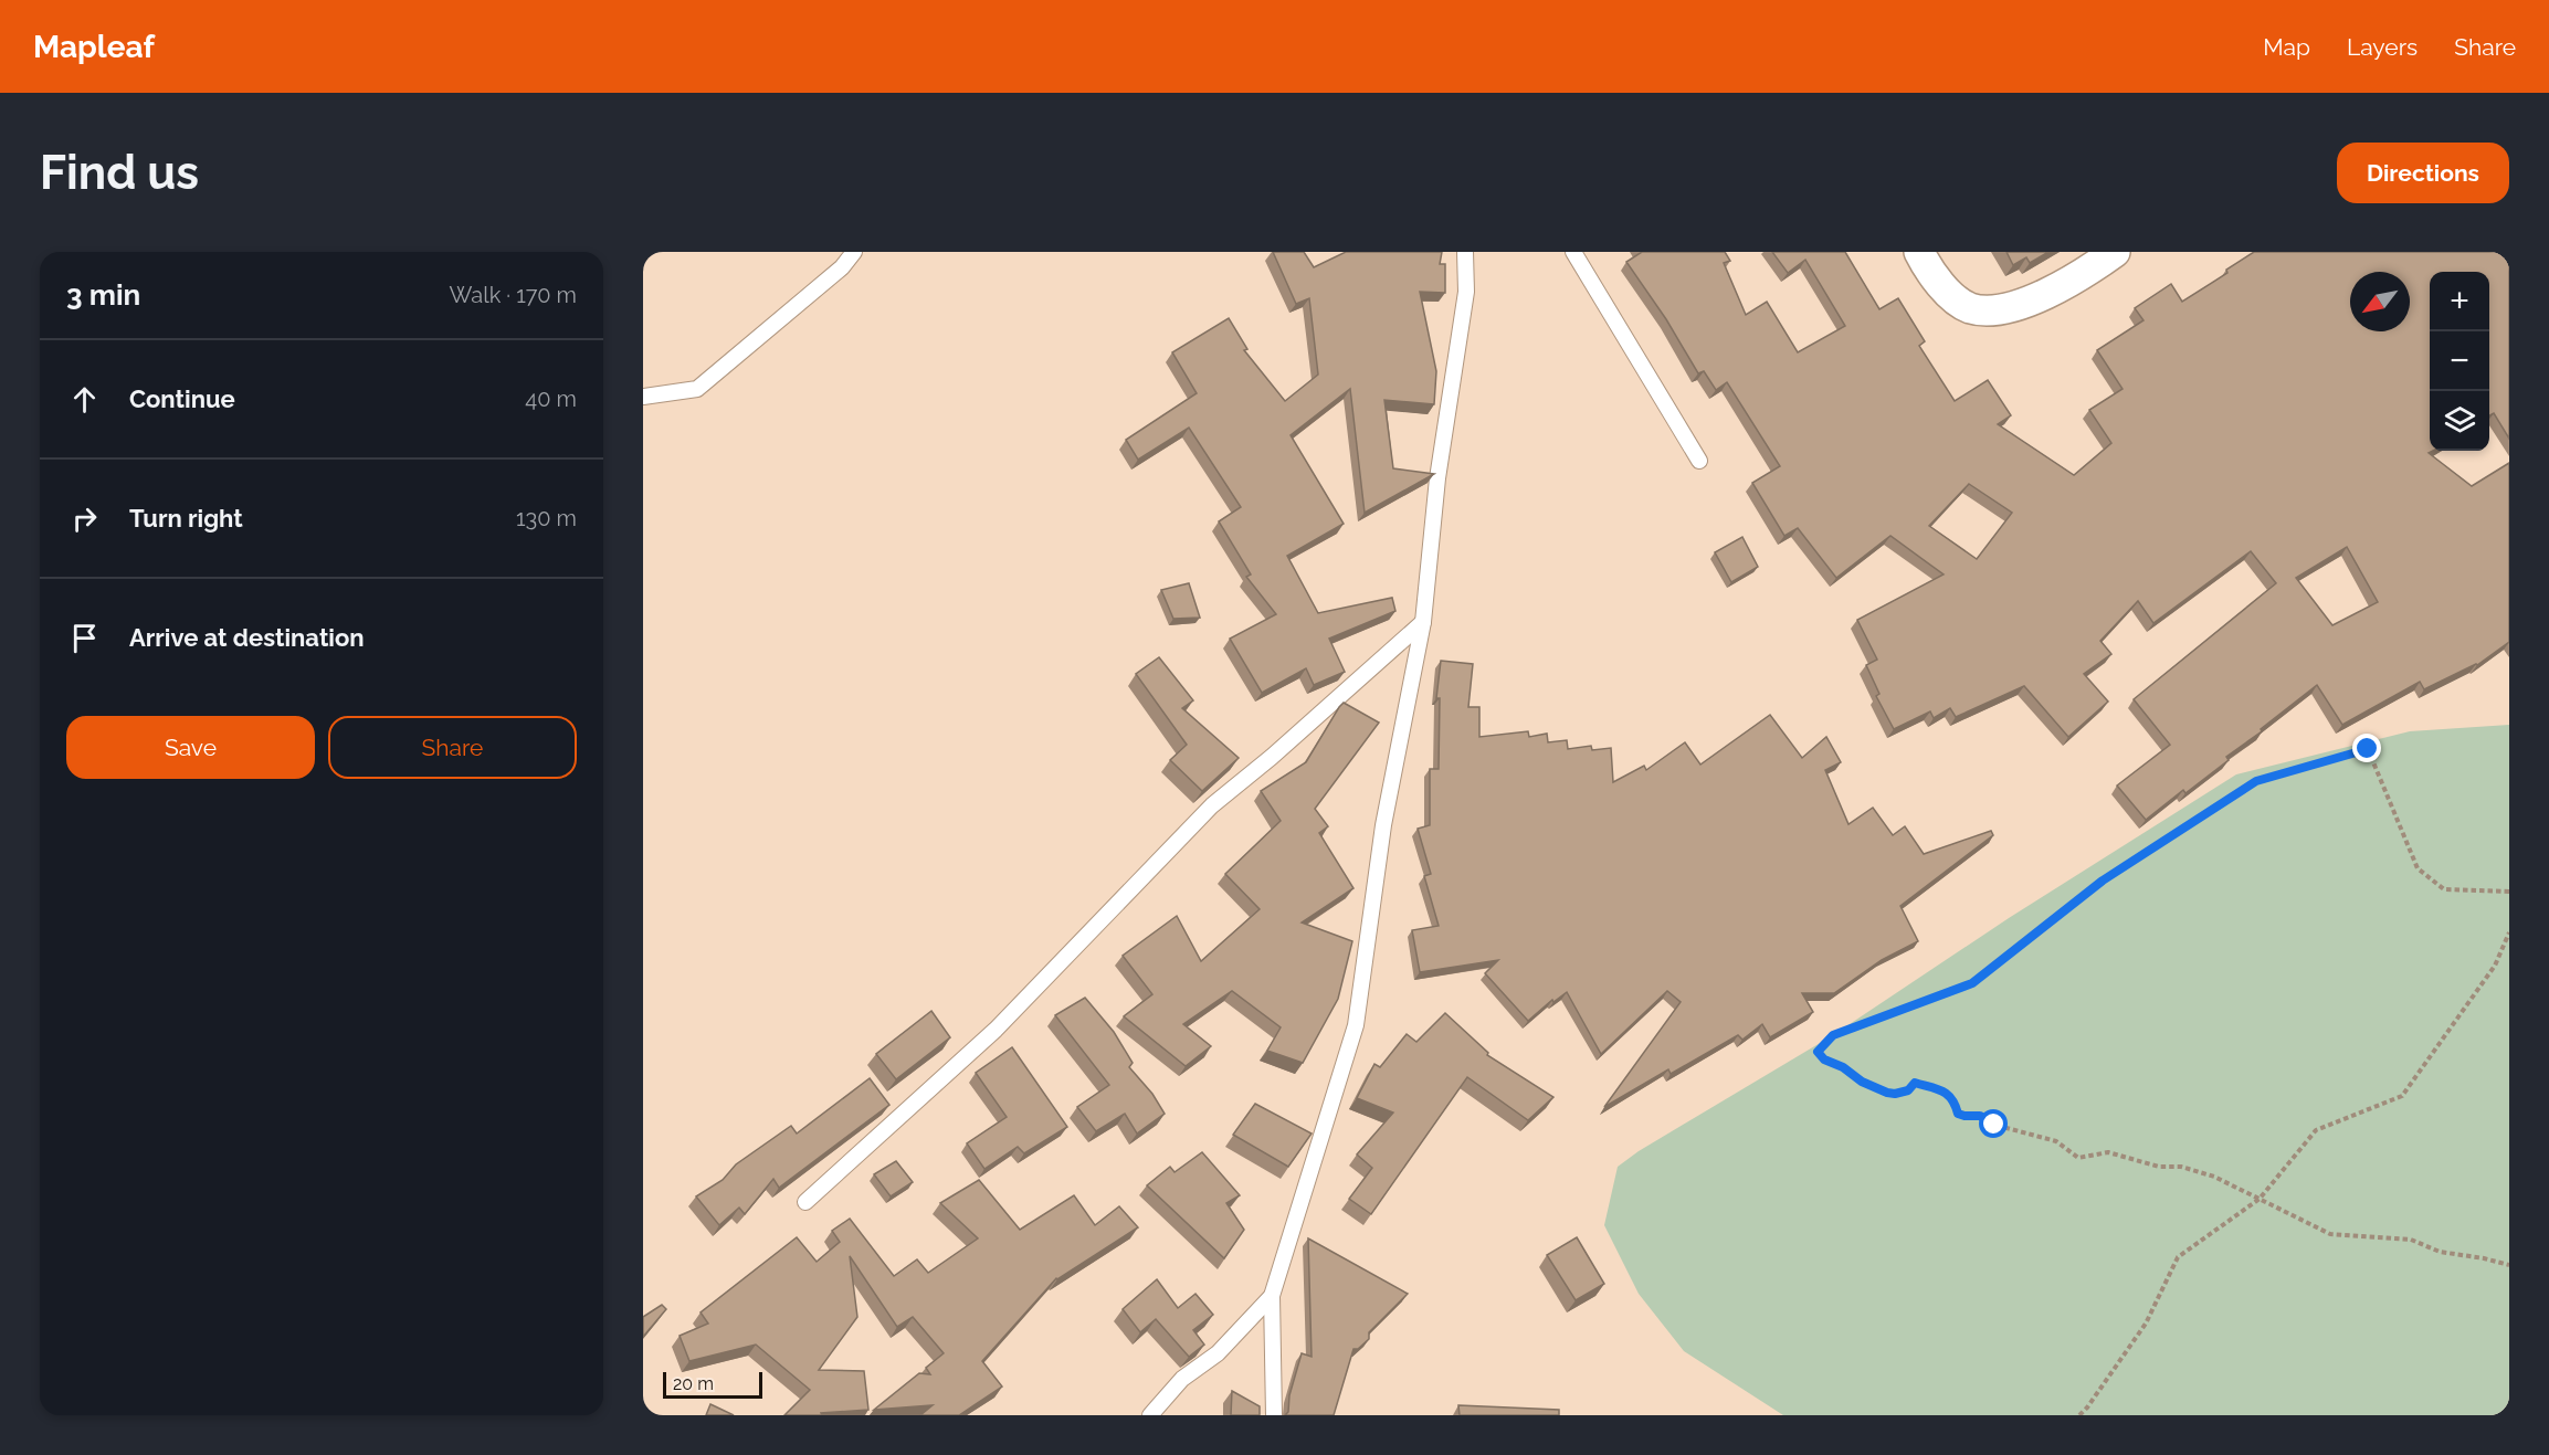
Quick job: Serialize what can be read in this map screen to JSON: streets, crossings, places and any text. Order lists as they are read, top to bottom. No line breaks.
{"scale_bar":"20 m","north":"bottom left","page":{"header":"Mapleaf","nav":["Map","Layers","Share"],"buttons":["Directions",["Save","Share"]],"title":"Find us","heading":["3 min","Walk · 170 m"],"map_buttons":["+","−"],"list":[["Continue","40 m"],["Turn right","130 m"],"Arrive at destination"],"scale":"20 m"}}
